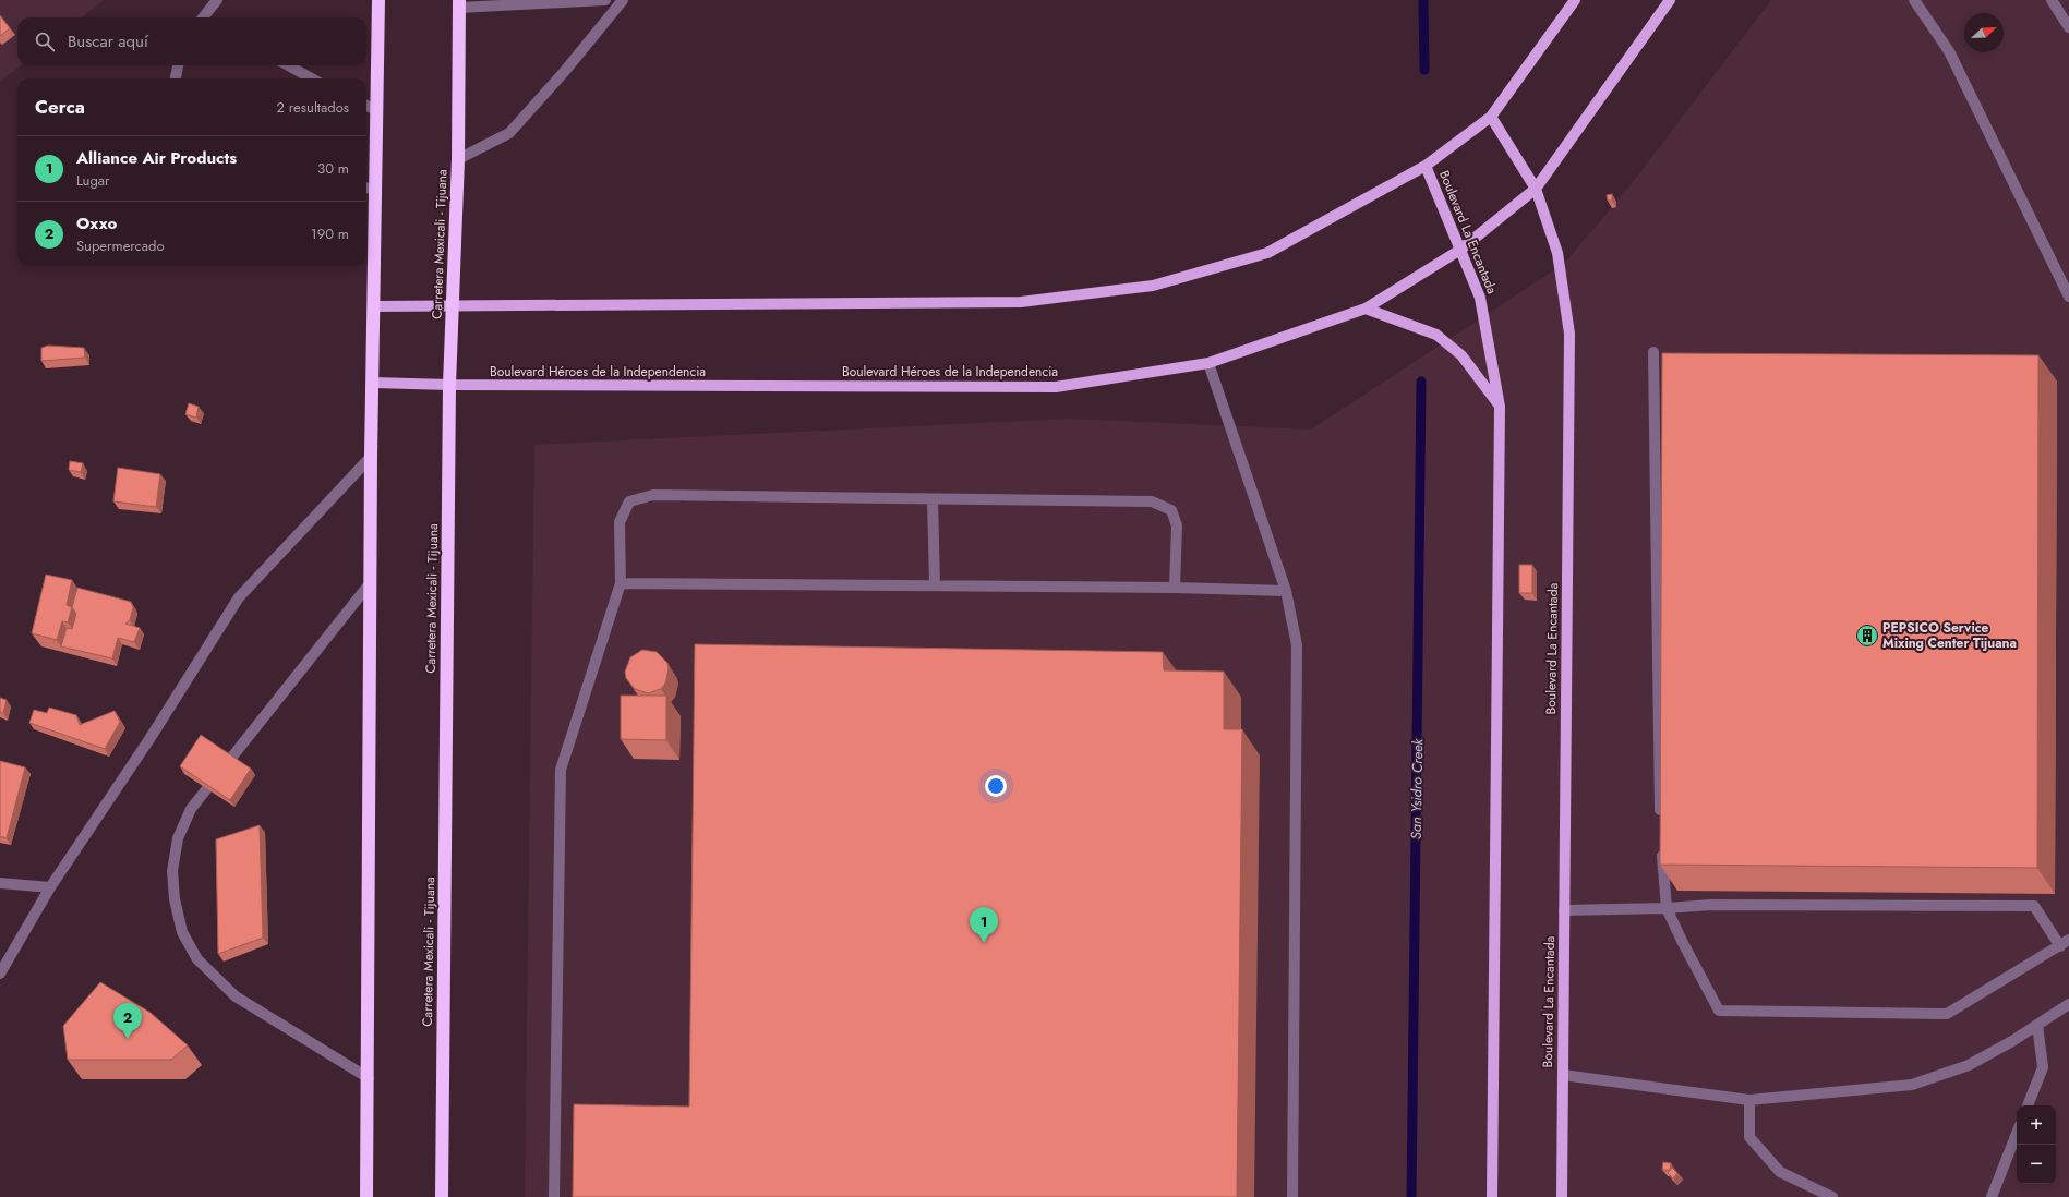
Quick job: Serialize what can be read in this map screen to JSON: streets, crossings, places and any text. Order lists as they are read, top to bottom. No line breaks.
{"streets":{"highway":["Carretera Mexicali - Tijuana"],"main road":["Boulevard La Encantada","Boulevard Héroes de la Independencia"]},"crossings":[["Boulevard La Encantada","Boulevard Héroes de la Independencia"],["Carretera Mexicali - Tijuana","Boulevard Héroes de la Independencia"]],"water":["San Ysidro Creek"],"places":{"building":["PEPSICO Service Mixing Center Tijuana"]},"north":"top right","page":{"search":"Buscar aquí","heading":["Cerca","2 resultados"],"list":[{"mark":"1","name":"Alliance Air Products","note":"Lugar","value":"30 m"},{"mark":"2","name":"Oxxo","note":"Supermercado","value":"190 m"}],"pins":["1","2"],"map_buttons":["+","−"]}}
